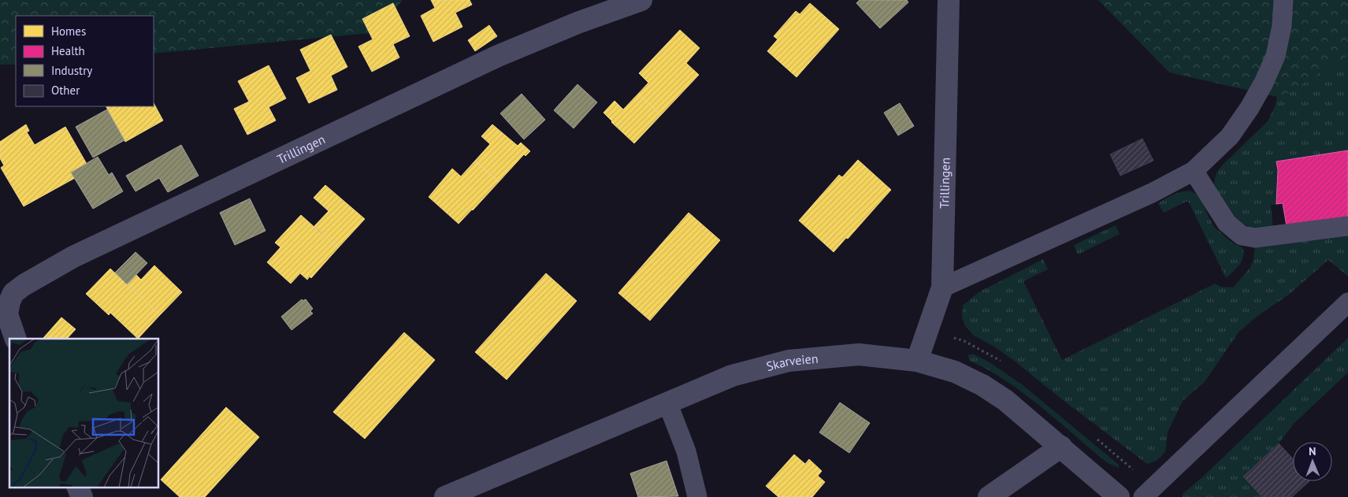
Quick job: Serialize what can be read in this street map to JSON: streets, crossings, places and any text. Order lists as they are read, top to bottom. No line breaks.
{"streets":{"street":["Trillingen","Skarveien"]},"crossings":[["Trillingen","Skarveien"]],"legend":["Homes","Health","Industry","Other"],"north":"top"}
